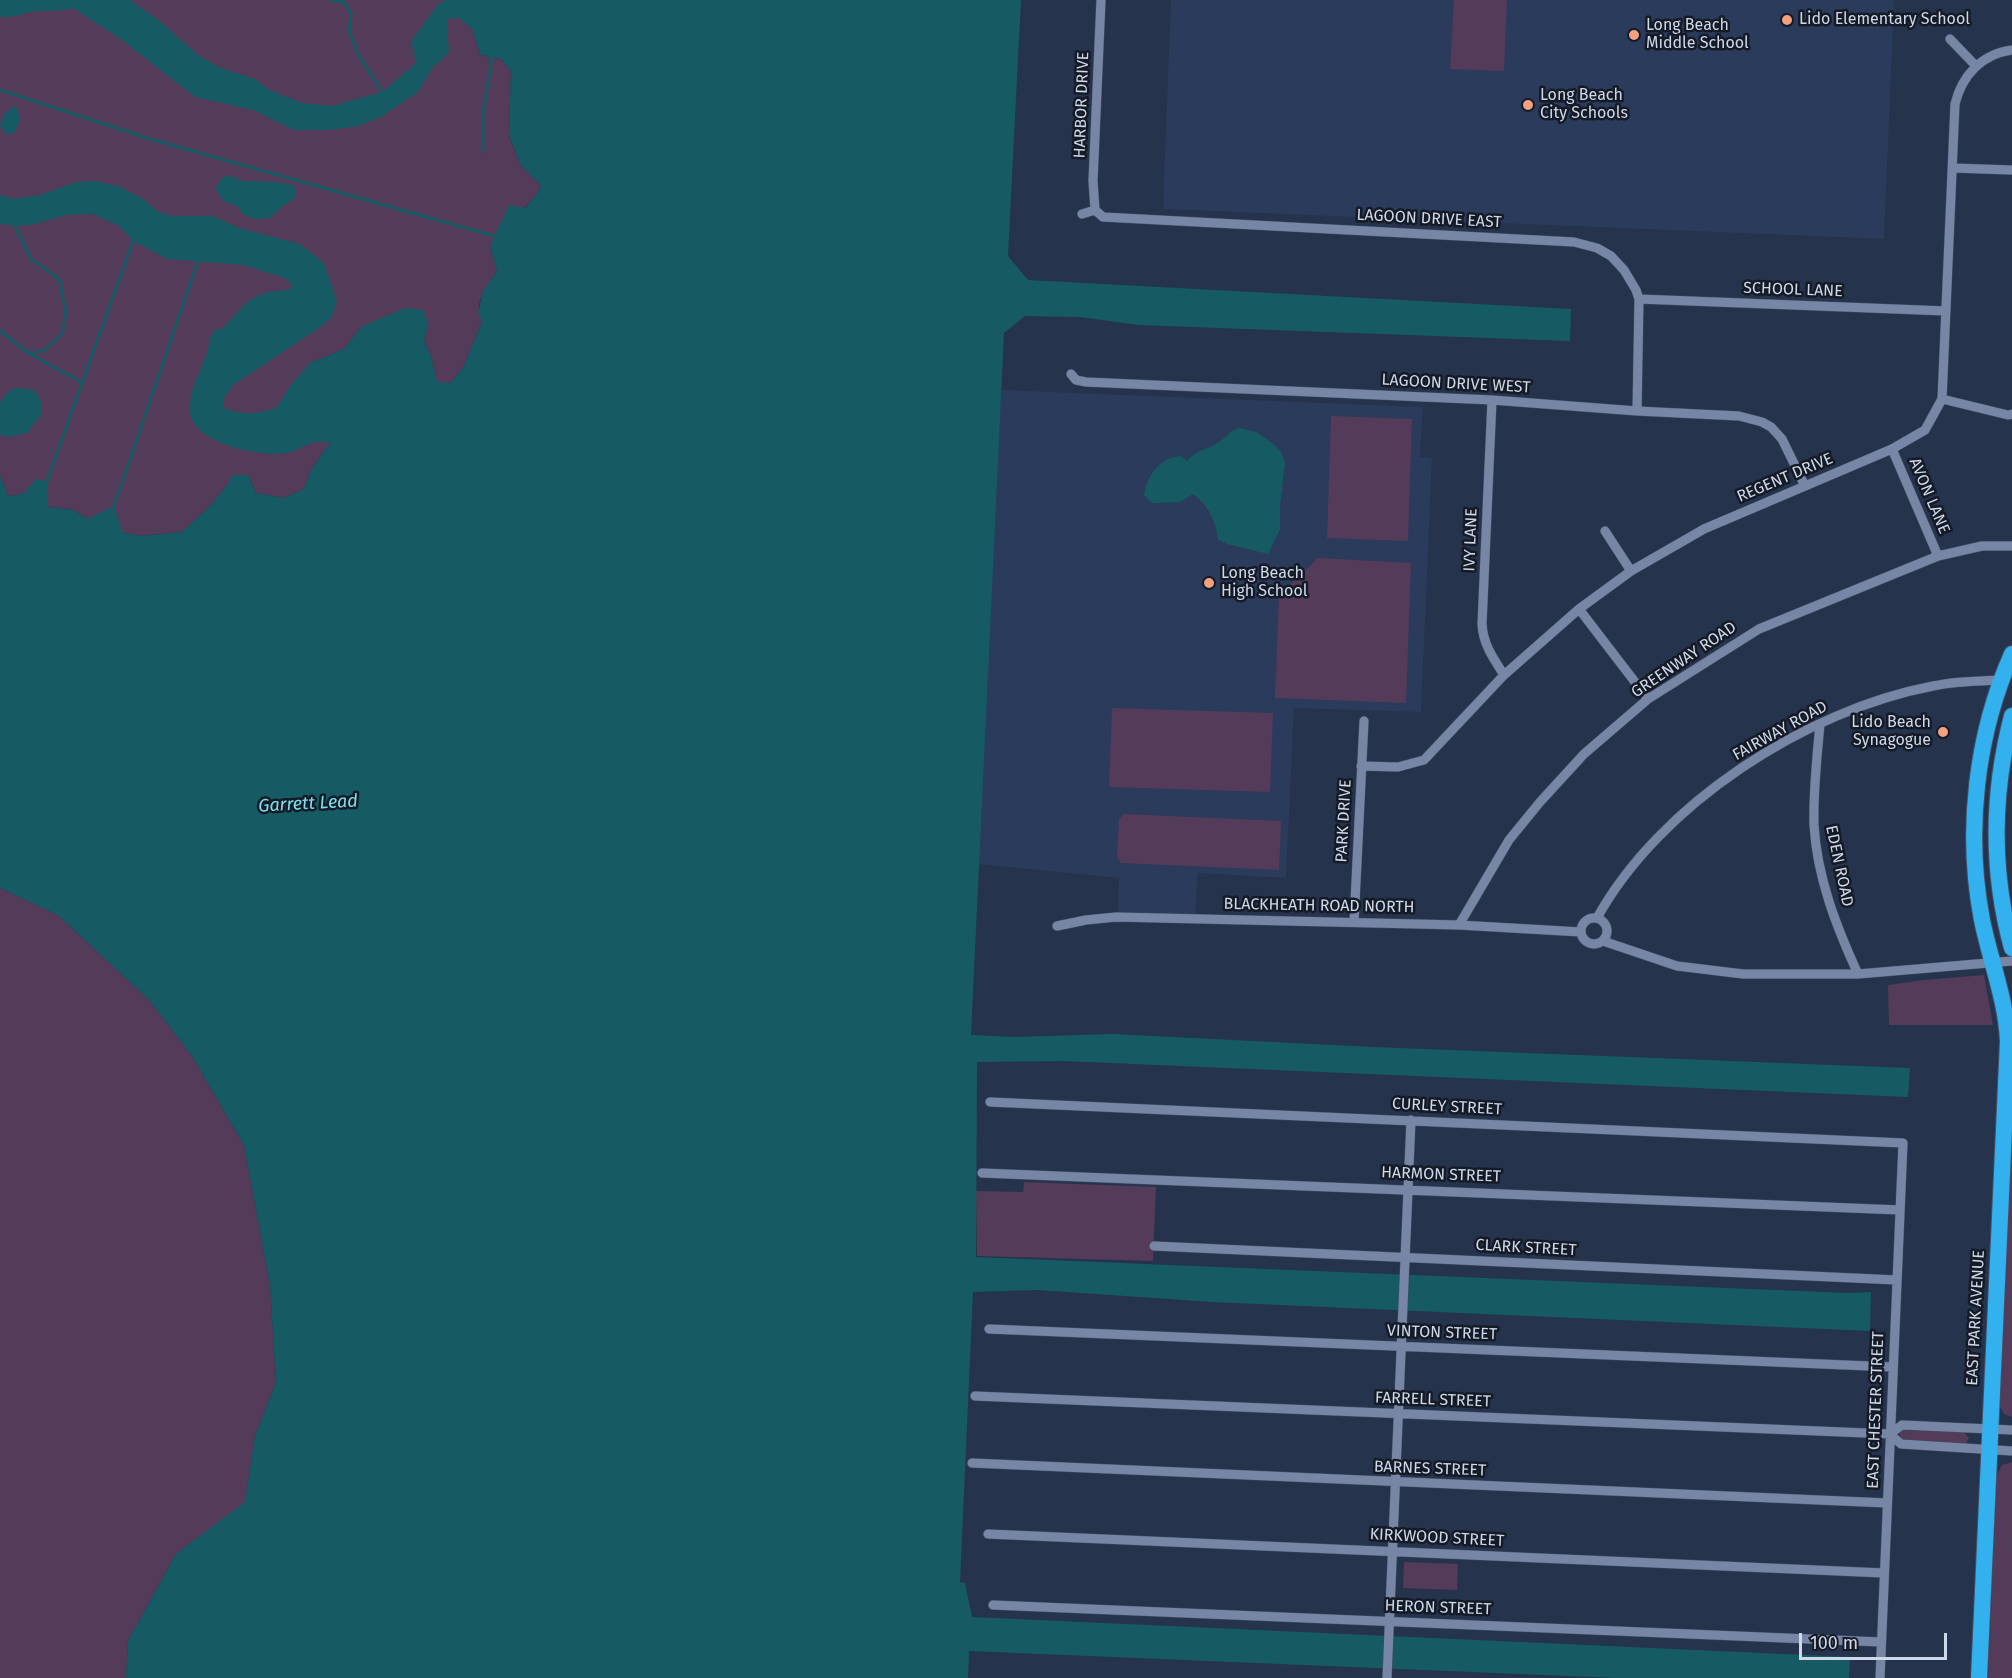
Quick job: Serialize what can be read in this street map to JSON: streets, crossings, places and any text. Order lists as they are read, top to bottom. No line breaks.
{"streets":{"highway":["EAST PARK AVENUE"],"street":["HARBOR DRIVE","LAGOON DRIVE EAST","SCHOOL LANE","LAGOON DRIVE WEST","REGENT DRIVE","AVON LANE","IVY LANE","GREENWAY ROAD","FAIRWAY ROAD","PARK DRIVE","EDEN ROAD","BLACKHEATH ROAD NORTH","CURLEY STREET","HARMON STREET","CLARK STREET","VINTON STREET","FARRELL STREET","EAST CHESTER STREET","BARNES STREET","KIRKWOOD STREET","HERON STREET"]},"crossings":[["HARBOR DRIVE","LAGOON DRIVE EAST"],["LAGOON DRIVE EAST","SCHOOL LANE"],["LAGOON DRIVE EAST","LAGOON DRIVE WEST"],["SCHOOL LANE","REGENT DRIVE"],["LAGOON DRIVE WEST","REGENT DRIVE"],["LAGOON DRIVE WEST","IVY LANE"],["REGENT DRIVE","AVON LANE"],["REGENT DRIVE","IVY LANE"],["REGENT DRIVE","PARK DRIVE"],["AVON LANE","GREENWAY ROAD"],["GREENWAY ROAD","BLACKHEATH ROAD NORTH"],["FAIRWAY ROAD","EDEN ROAD"],["FAIRWAY ROAD","BLACKHEATH ROAD NORTH"],["FAIRWAY ROAD","EAST PARK AVENUE"],["PARK DRIVE","BLACKHEATH ROAD NORTH"],["CURLEY STREET","EAST CHESTER STREET"],["HARMON STREET","EAST CHESTER STREET"],["CLARK STREET","EAST CHESTER STREET"],["VINTON STREET","EAST CHESTER STREET"],["FARRELL STREET","EAST CHESTER STREET"],["EAST CHESTER STREET","BARNES STREET"],["EAST CHESTER STREET","KIRKWOOD STREET"],["EAST CHESTER STREET","HERON STREET"]],"water":["Garrett Lead"],"places":["Lido Elementary School","Long Beach Middle School","Long Beach City Schools","Long Beach High School","Lido Beach Synagogue"],"scale_bar":"100 m"}
